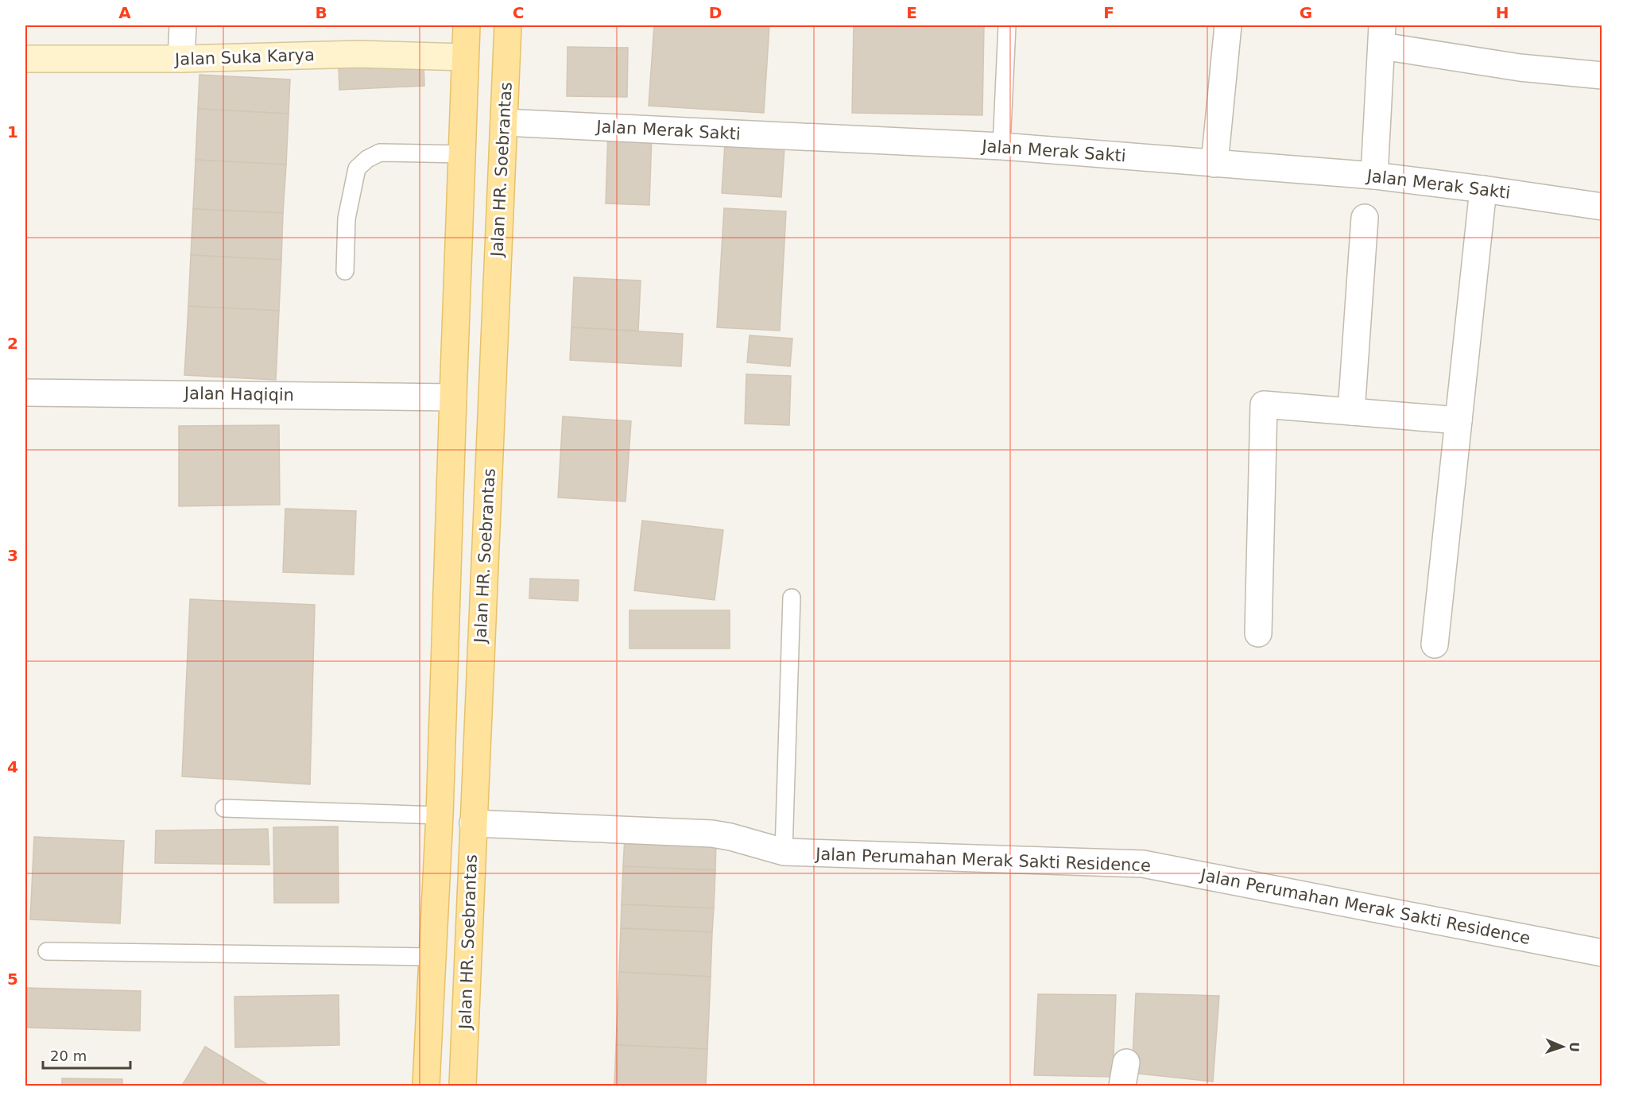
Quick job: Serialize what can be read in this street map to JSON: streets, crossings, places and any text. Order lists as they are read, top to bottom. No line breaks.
{"streets":{"main road":["Jalan Suka Karya","Jalan HR. Soebrantas"],"street":["Jalan Merak Sakti","Jalan Haqiqin","Jalan Perumahan Merak Sakti Residence"]},"crossings":[["Jalan Suka Karya","Jalan HR. Soebrantas"],["Jalan Merak Sakti","Jalan HR. Soebrantas"],["Jalan HR. Soebrantas","Jalan Haqiqin"],["Jalan HR. Soebrantas","Jalan Perumahan Merak Sakti Residence"]],"scale_bar":"20 m","north":"right","grid":{"columns":["A","B","C","D","E","F","G","H"],"rows":["1","2","3","4","5"]}}
